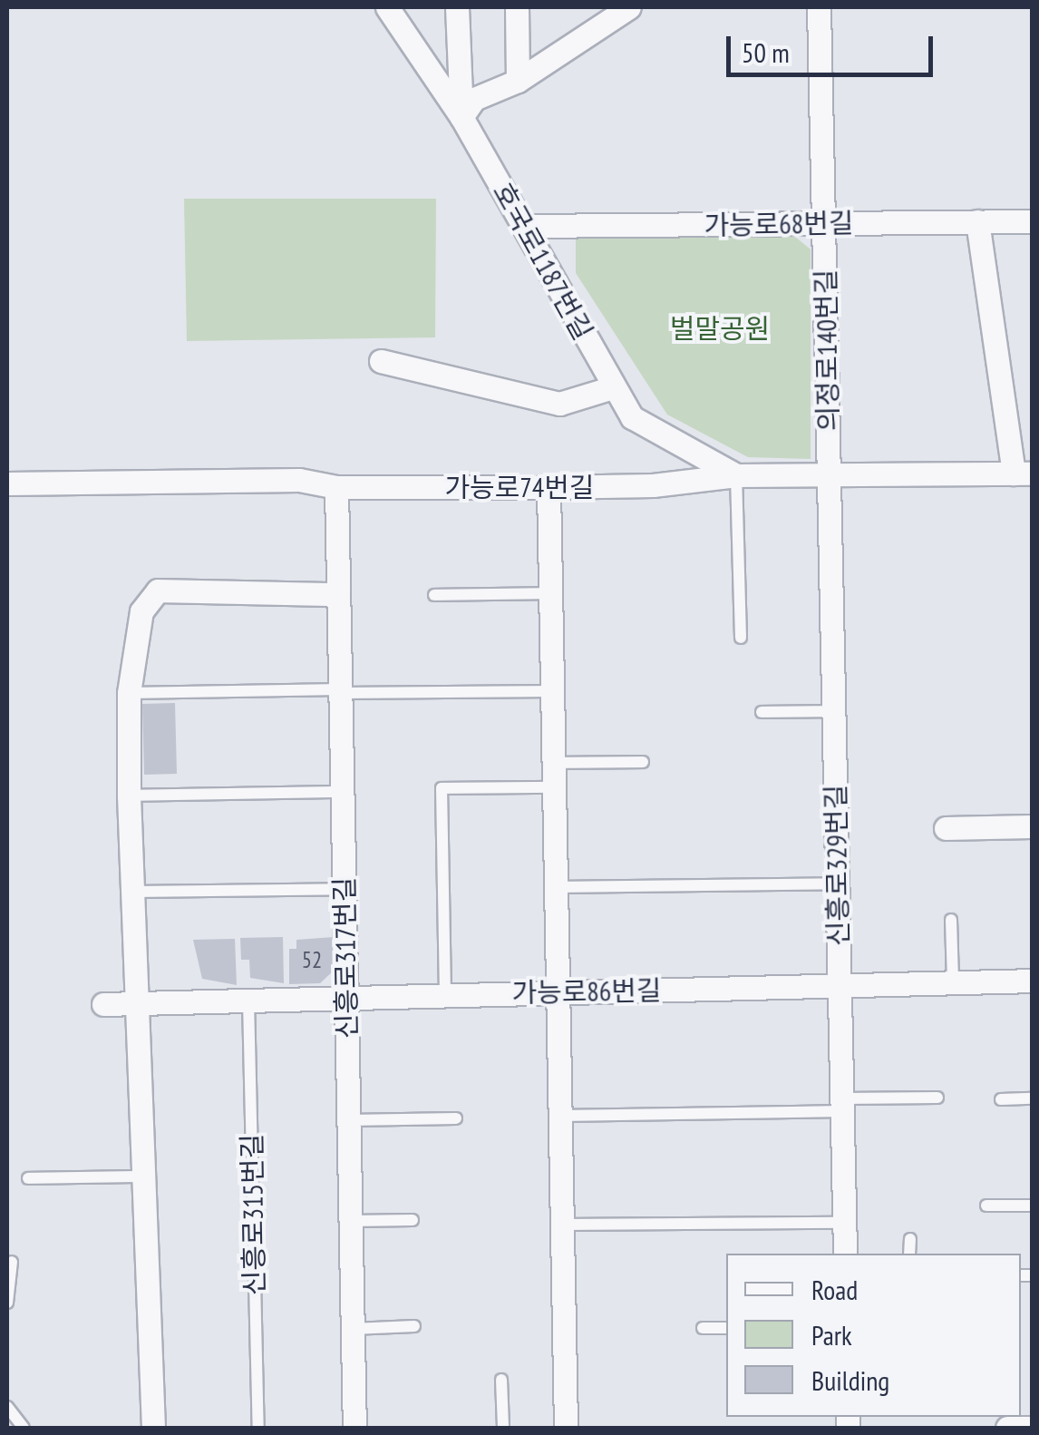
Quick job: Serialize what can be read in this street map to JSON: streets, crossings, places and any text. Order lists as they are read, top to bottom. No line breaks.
{"streets":{"street":["가능로68번길","호국로1187번길","의정로140번길","가능로74번길","신흥로329번길","신흥로317번길","가능로86번길"],"lane":["신흥로315번길"]},"crossings":[["가능로68번길","호국로1187번길"],["가능로68번길","의정로140번길"],["호국로1187번길","가능로74번길"],["의정로140번길","가능로74번길"],["의정로140번길","신흥로329번길"],["가능로74번길","신흥로329번길"],["가능로74번길","신흥로317번길"],["신흥로329번길","가능로86번길"],["신흥로317번길","가능로86번길"],["가능로86번길","신흥로315번길"]],"parks":["벌말공원"],"house_numbers":["52"],"legend":["Road","Park","Building"],"scale_bar":"50 m"}
